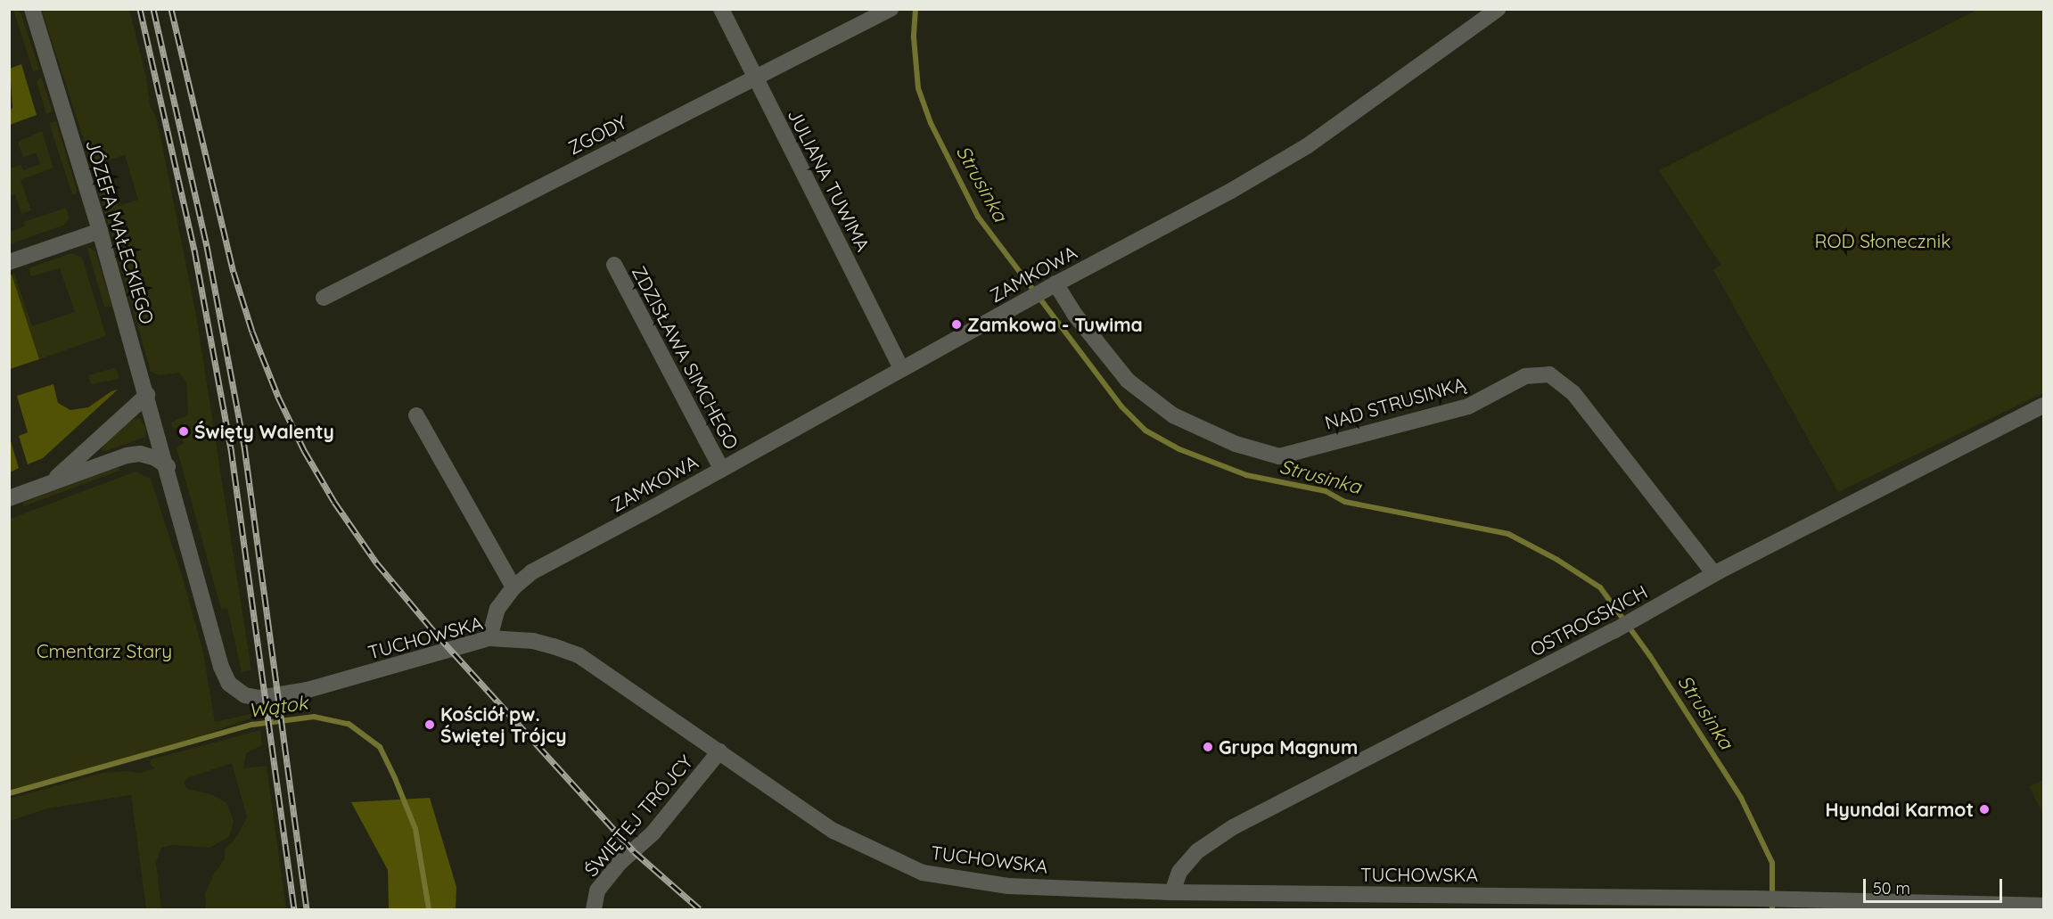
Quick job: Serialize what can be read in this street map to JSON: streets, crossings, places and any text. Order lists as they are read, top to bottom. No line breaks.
{"streets":{"street":["ZGODY","JULIANA TUWIMA","JÓZEFA MAŁECKIEGO","ZAMKOWA","ZDZISŁAWA SIMCHEGO","NAD STRUSINKĄ","OSTROGSKICH","TUCHOWSKA","ŚWIĘTEJ TRÓJCY"]},"crossings":[["ZGODY","JULIANA TUWIMA"],["JULIANA TUWIMA","ZAMKOWA"],["JÓZEFA MAŁECKIEGO","TUCHOWSKA"],["ZAMKOWA","ZDZISŁAWA SIMCHEGO"],["ZAMKOWA","NAD STRUSINKĄ"],["ZAMKOWA","TUCHOWSKA"],["NAD STRUSINKĄ","OSTROGSKICH"],["OSTROGSKICH","TUCHOWSKA"],["TUCHOWSKA","ŚWIĘTEJ TRÓJCY"]],"water":["Strusinka","Wątok"],"parks":["ROD Słonecznik","Cmentarz Stary"],"places":["Zamkowa - Tuwima","Święty Walenty","Kościół pw. Świętej Trójcy","Grupa Magnum","Hyundai Karmot"],"scale_bar":"50 m"}
